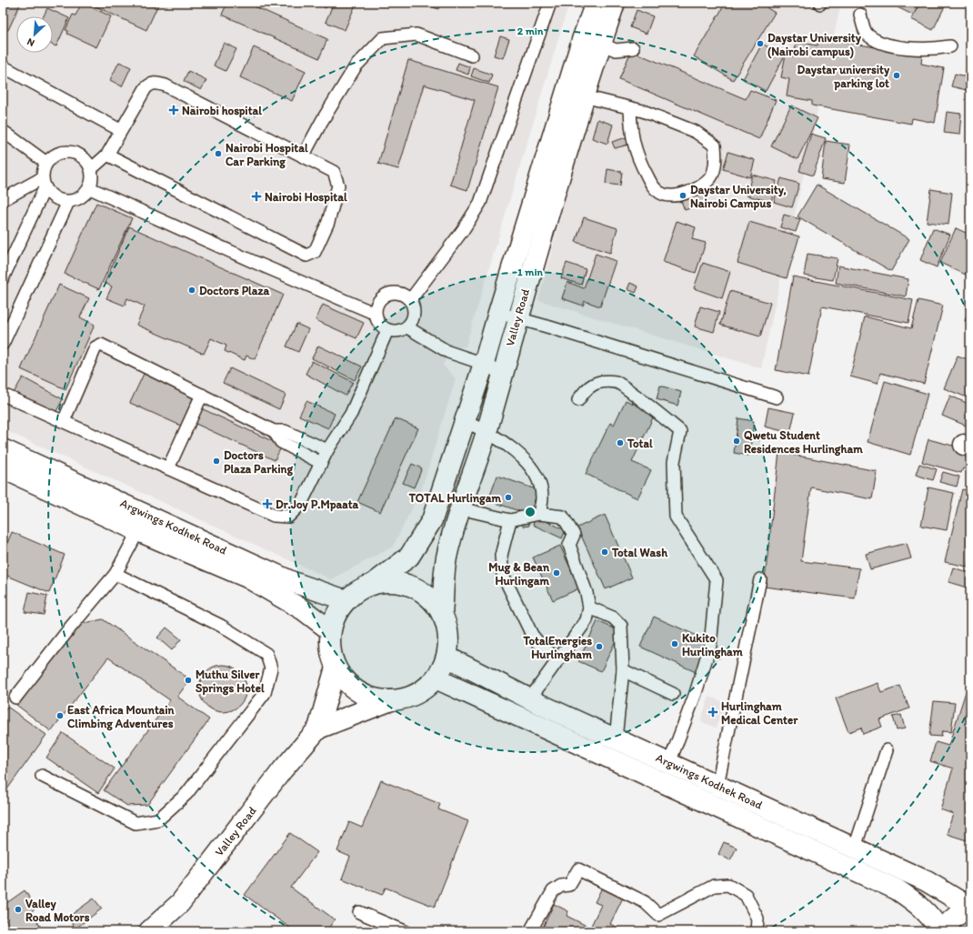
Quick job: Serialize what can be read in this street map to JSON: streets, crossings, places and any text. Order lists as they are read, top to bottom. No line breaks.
{"streets":{"main road":["Valley Road","Argwings Kodhek Road"]},"crossings":[["Valley Road","Argwings Kodhek Road"]],"places":{"other":["Daystar University (Nairobi campus)","Daystar university parking lot","Nairobi Hospital Car Parking","Daystar University, Nairobi Campus","Doctors Plaza","Qwetu Student Residences Hurlingham","Total","Doctors Plaza Parking","TOTAL Hurlingam","Total Wash","Mug & Bean Hurlingam","Kukito Hurlingham","TotalEnergies Hurlingham","Muthu Silver Springs Hotel","East Africa Mountain Climbing Adventures","Valley Road Motors"],"health":["Nairobi hospital","Nairobi Hospital","Dr.Joy P.Mpaata","Hurlingham Medical Center"]},"north":"bottom left","rings":["2 min","1 min"]}
